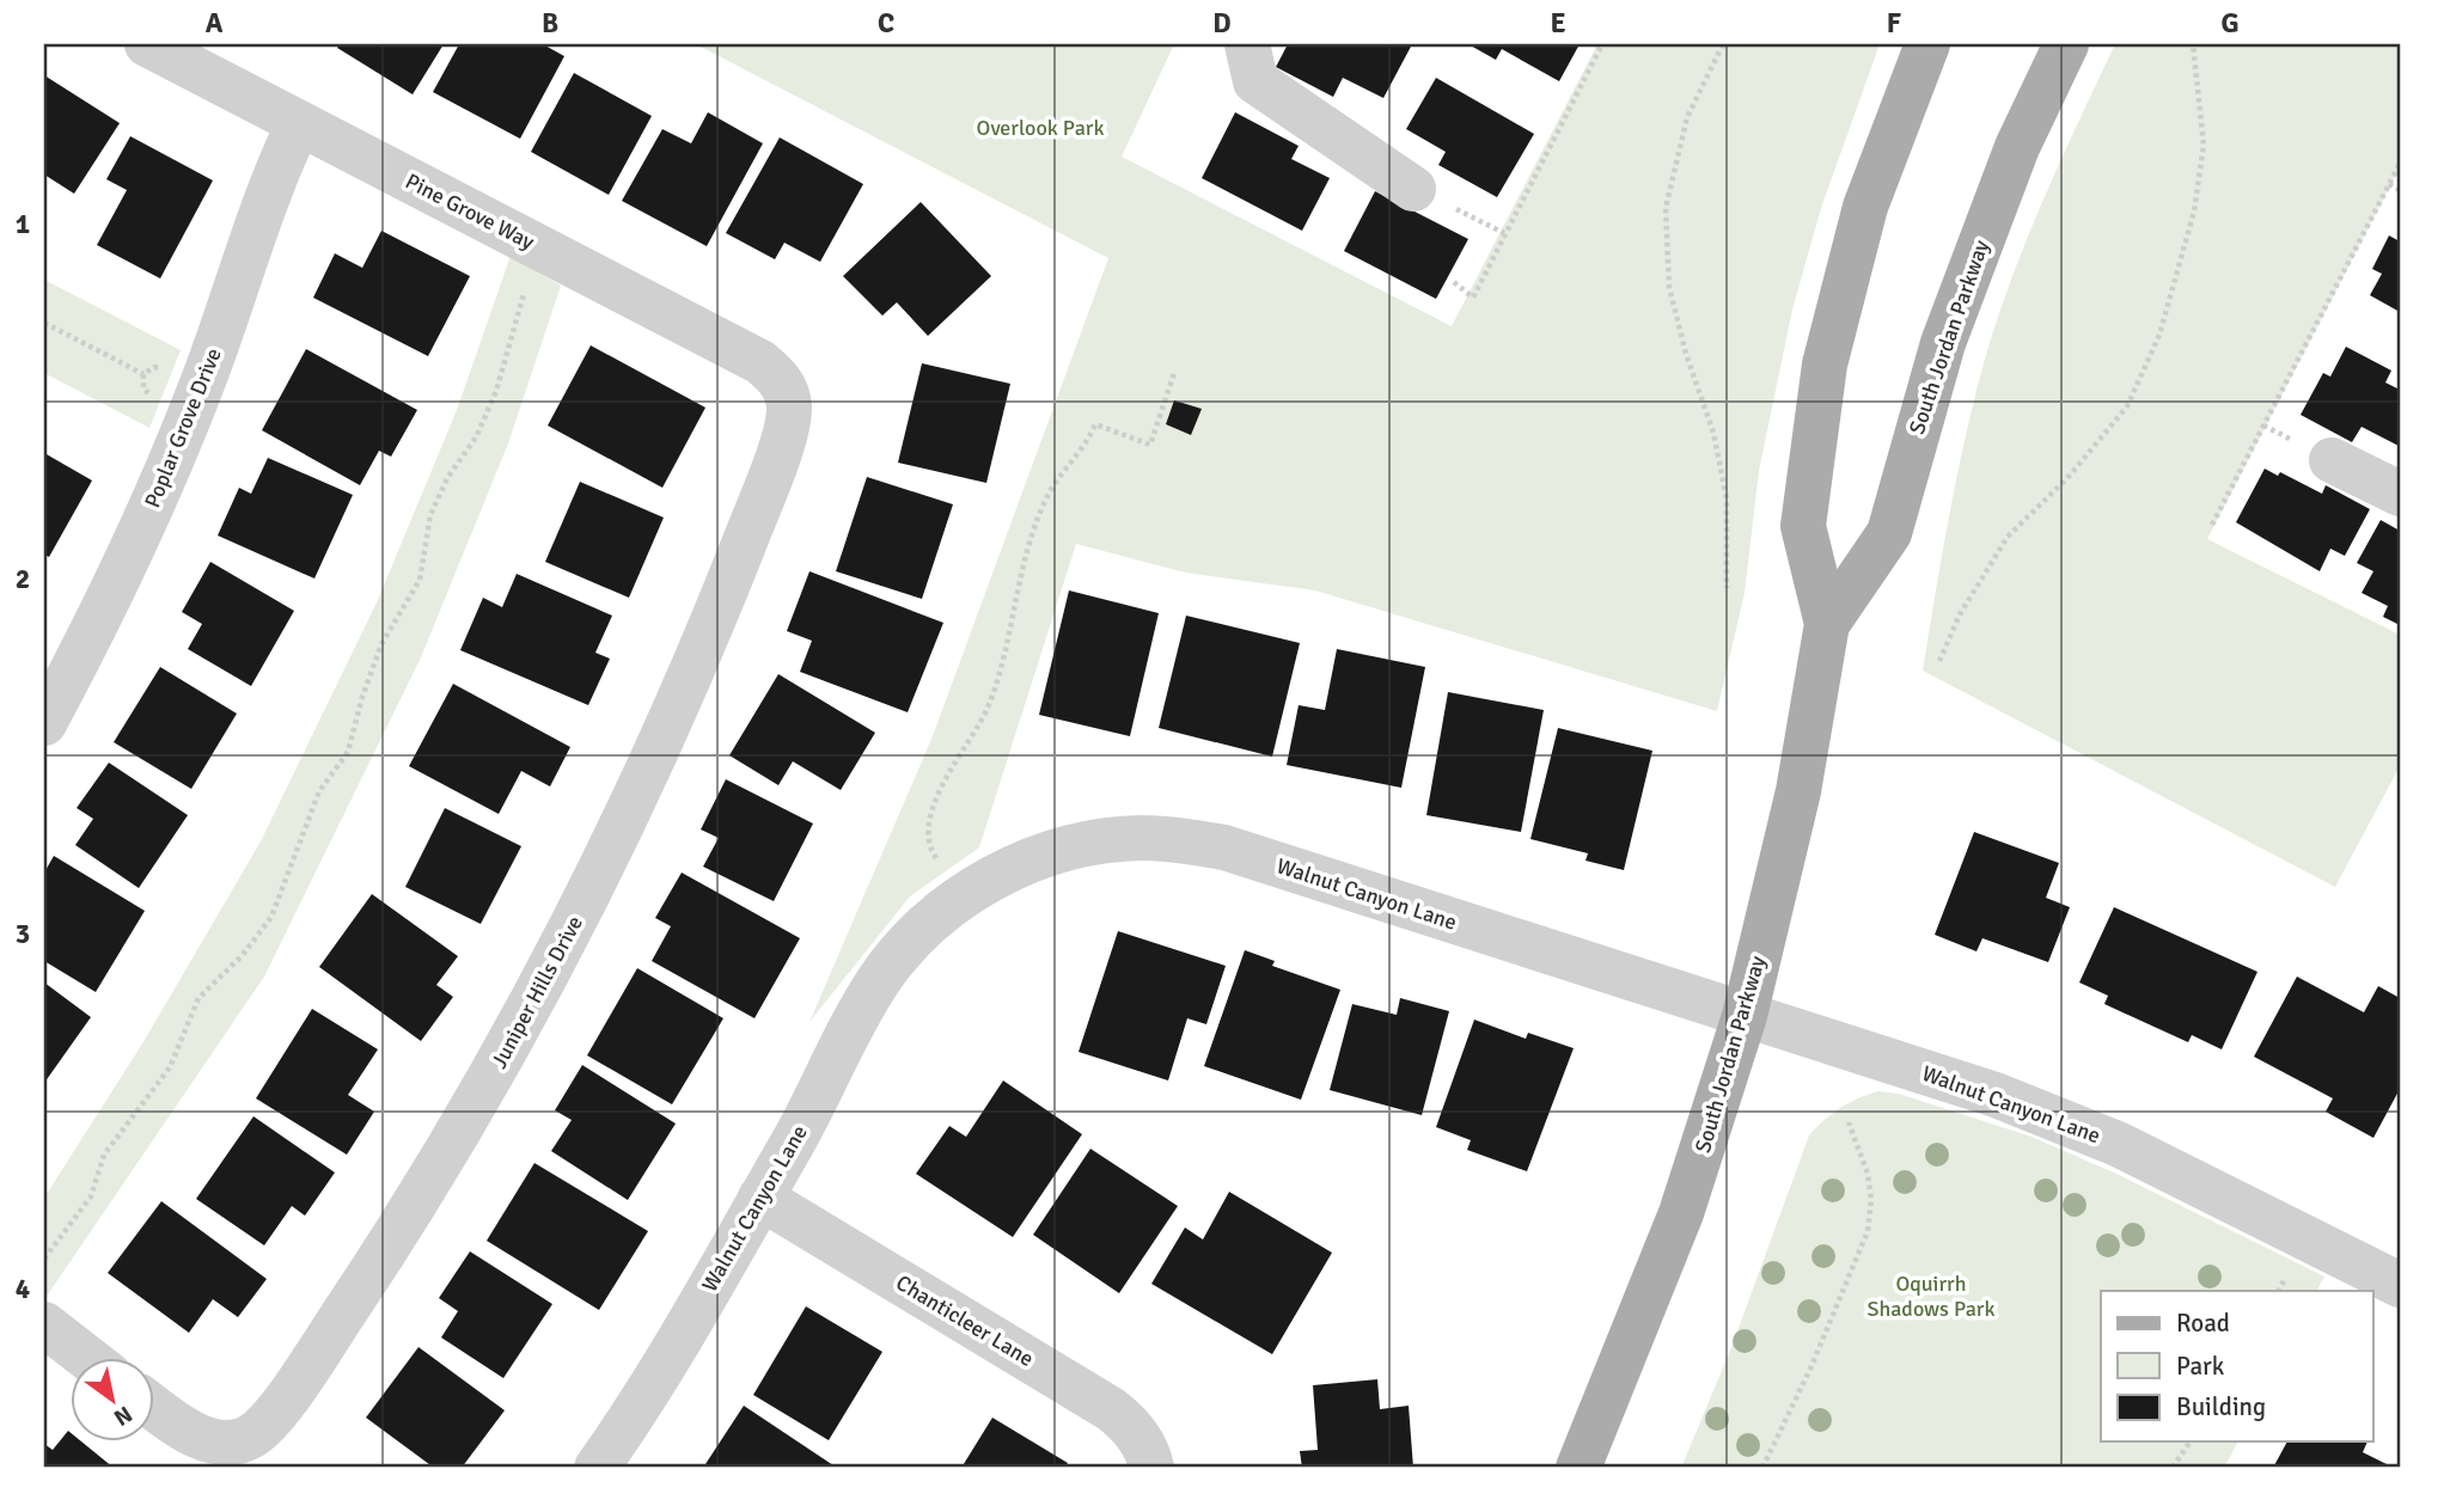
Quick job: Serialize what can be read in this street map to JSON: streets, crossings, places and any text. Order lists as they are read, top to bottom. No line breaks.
{"streets":{"main road":["South Jordan Parkway"],"street":["Pine Grove Way","Poplar Grove Drive","Walnut Canyon Lane","Juniper Hills Drive","Chanticleer Lane"]},"crossings":[["Pine Grove Way","Poplar Grove Drive"],["Pine Grove Way","Juniper Hills Drive"],["South Jordan Parkway","Walnut Canyon Lane"],["Walnut Canyon Lane","Chanticleer Lane"]],"parks":["Overlook Park","Oquirrh Shadows Park"],"legend":["Road","Park","Building"],"north":"bottom right","grid":{"columns":["A","B","C","D","E","F","G"],"rows":["1","2","3","4"]}}
